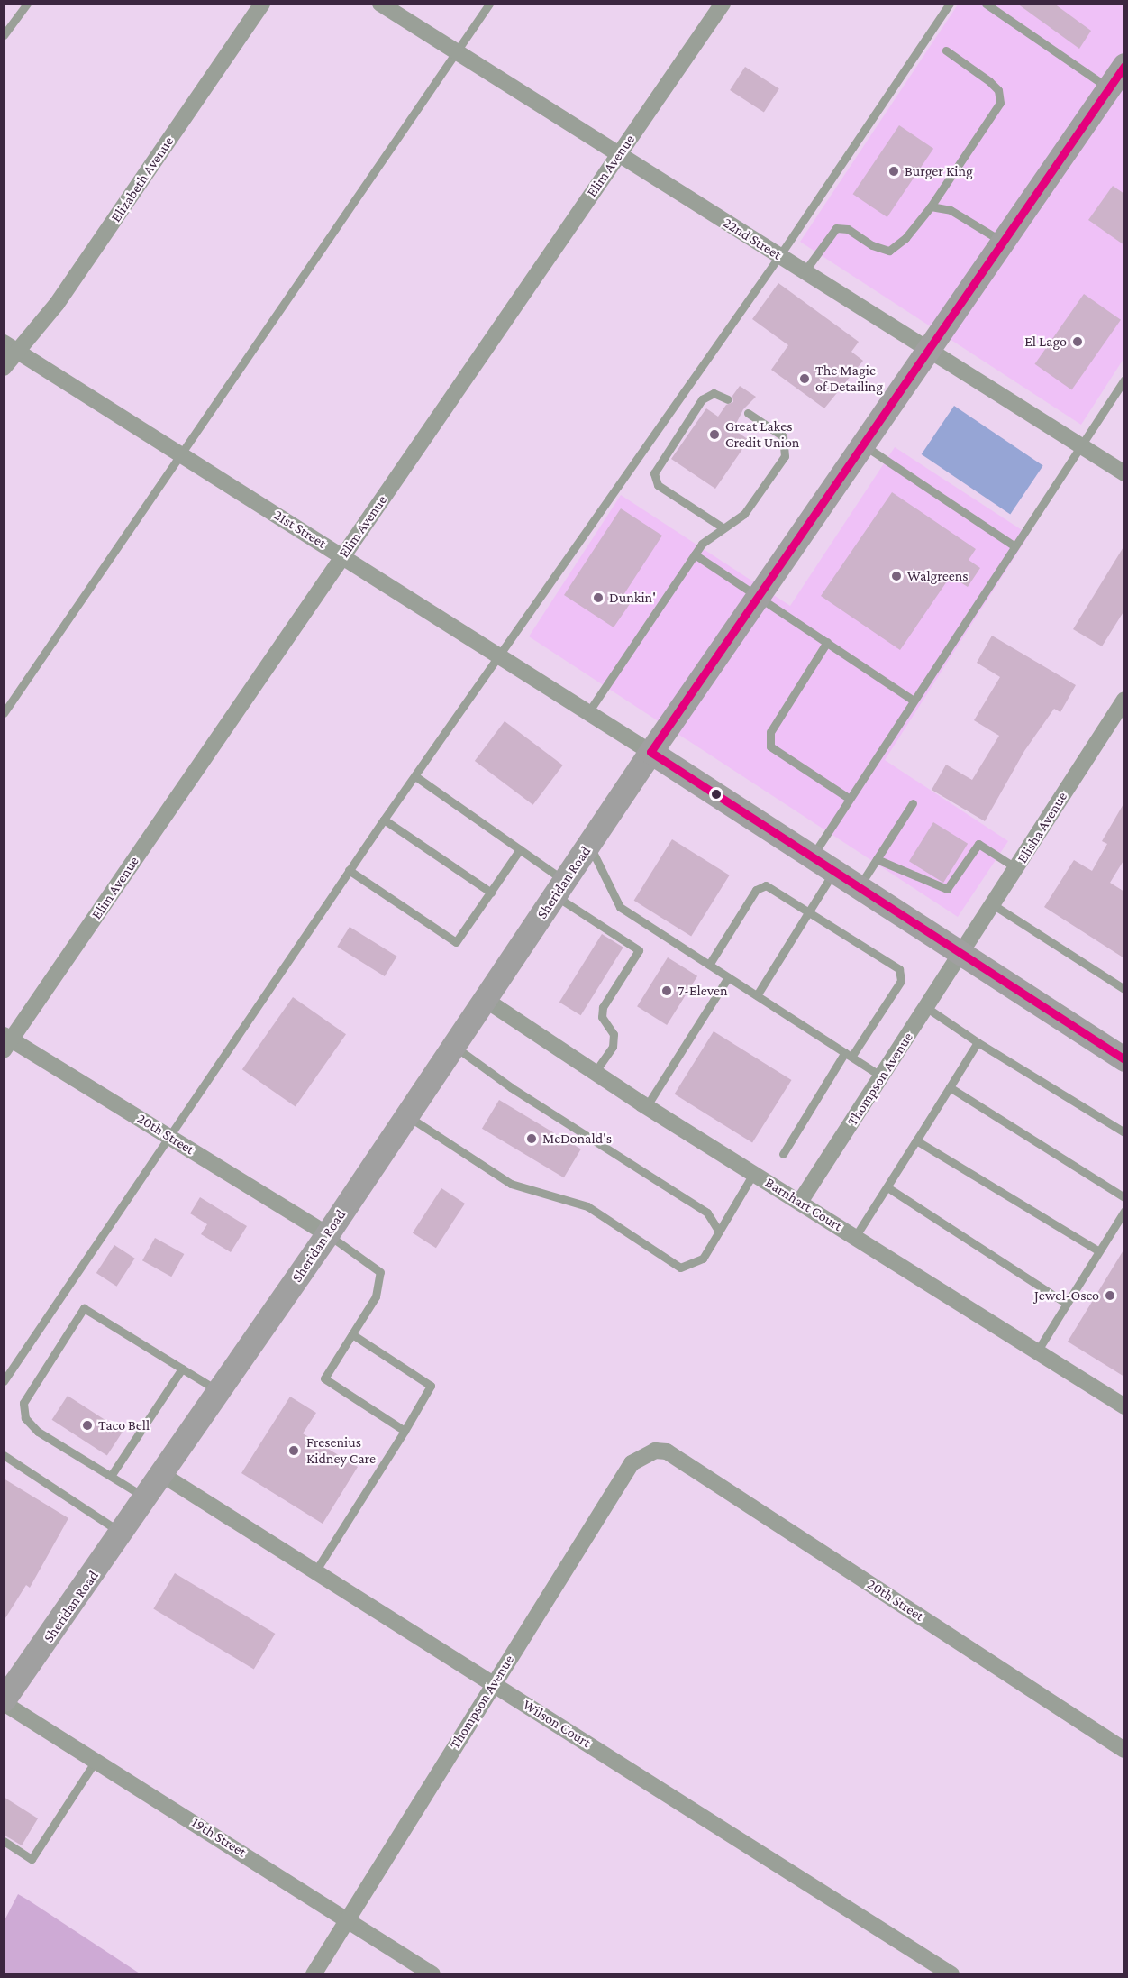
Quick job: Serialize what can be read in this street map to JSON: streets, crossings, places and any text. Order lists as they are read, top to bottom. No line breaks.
{"streets":{"main road":["Sheridan Road"],"street":["Elim Avenue","Elizabeth Avenue","22nd Street","21st Street","Elisha Avenue","Thompson Avenue","20th Street","Barnhart Court","Wilson Court","19th Street"]},"crossings":[["Elim Avenue","22nd Street"],["Elim Avenue","21st Street"],["Elim Avenue","20th Street"],["Elizabeth Avenue","21st Street"],["22nd Street","Sheridan Road"],["21st Street","Sheridan Road"],["Elisha Avenue","Thompson Avenue"],["Sheridan Road","20th Street"],["Sheridan Road","Barnhart Court"],["Sheridan Road","Wilson Court"],["Sheridan Road","19th Street"],["Thompson Avenue","20th Street"],["Thompson Avenue","Barnhart Court"],["Thompson Avenue","Wilson Court"],["Thompson Avenue","19th Street"]],"places":["Burger King","El Lago","The Magic of Detailing","Great Lakes Credit Union","Walgreens","Dunkin'","7-Eleven","McDonald's","Jewel-Osco","Taco Bell","Fresenius Kidney Care"]}
